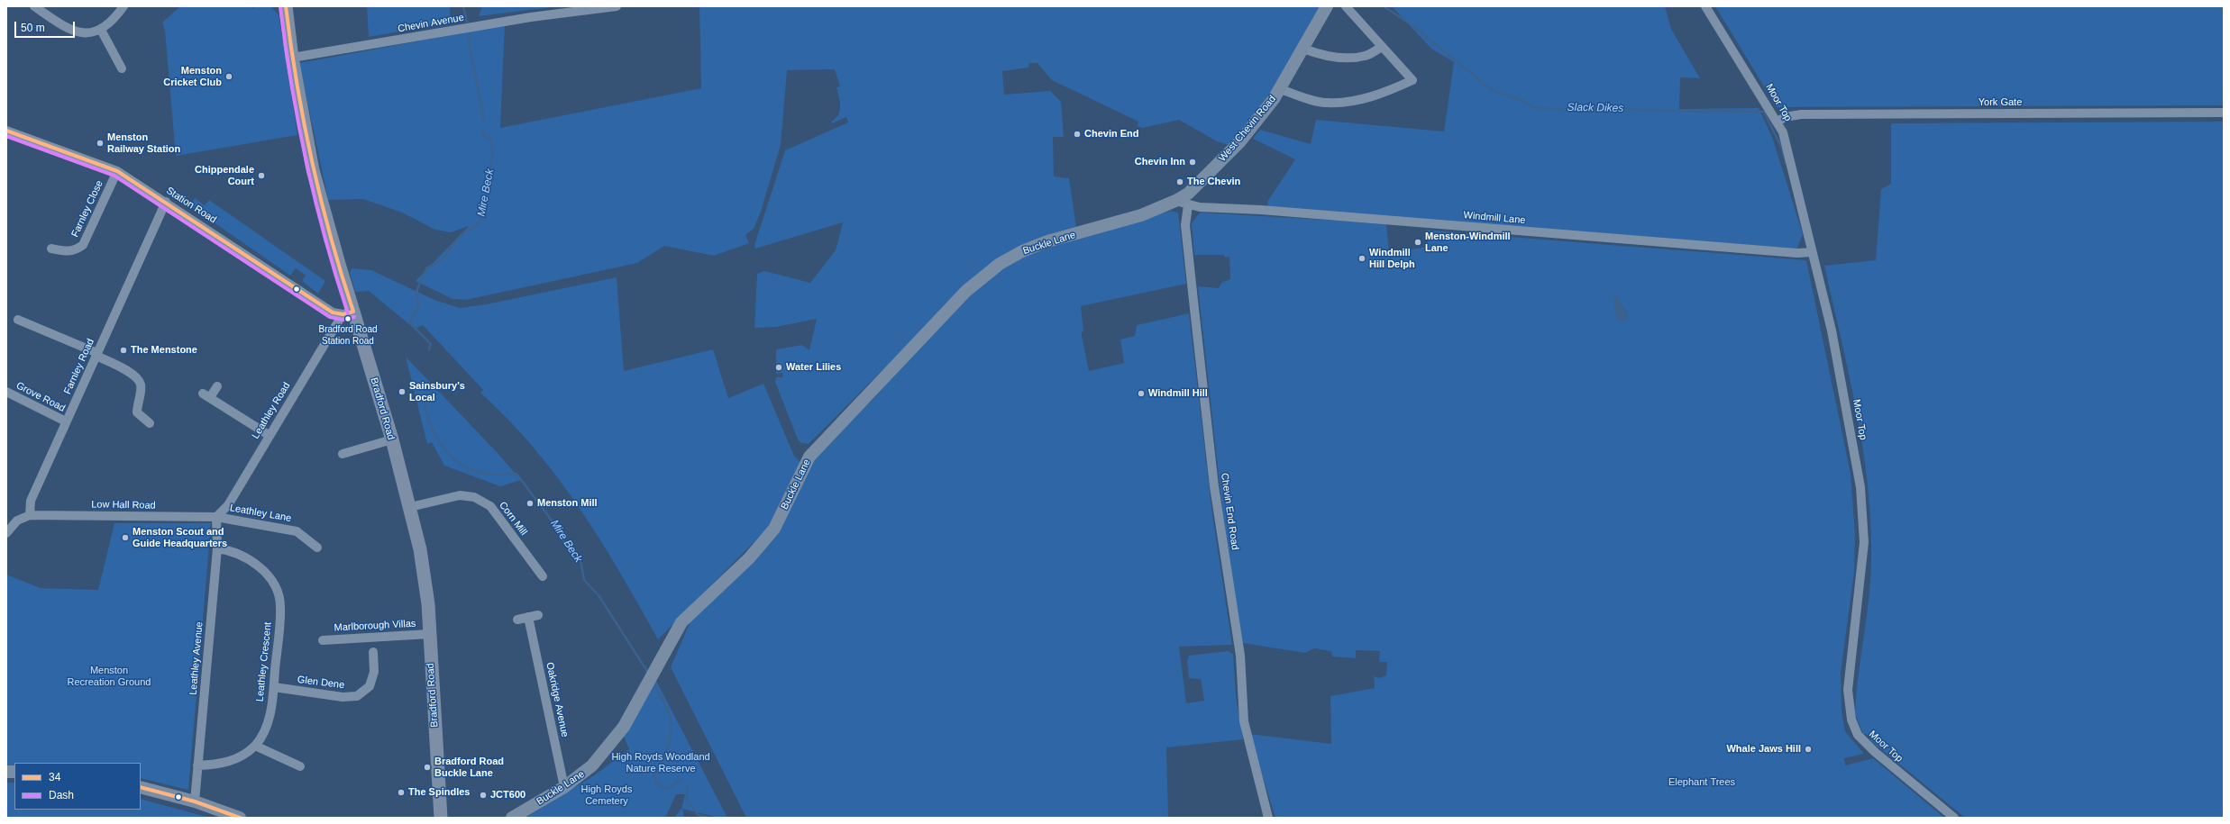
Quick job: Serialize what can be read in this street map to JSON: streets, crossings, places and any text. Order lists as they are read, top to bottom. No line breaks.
{"streets":{"main road":["Bradford Road"],"street":["Chevin Avenue","Moor Top","York Gate","West Chevin Road","Station Road","Farnley Close","Windmill Lane","Buckle Lane","Farnley Road","Grove Road","Leathley Road","Low Hall Road","Chevin End Road","Leathley Lane","Corn Mill","Marlborough Villas","Leathley Avenue","Leathley Crescent","Glen Dene","Oakridge Avenue"]},"crossings":[["Chevin Avenue","Bradford Road"],["Moor Top","York Gate"],["Moor Top","Windmill Lane"],["West Chevin Road","Windmill Lane"],["West Chevin Road","Buckle Lane"],["Station Road","Farnley Close"],["Station Road","Farnley Road"],["Station Road","Bradford Road"],["Station Road","Leathley Road"],["Windmill Lane","Buckle Lane"],["Windmill Lane","Chevin End Road"],["Buckle Lane","Oakridge Avenue"],["Farnley Road","Grove Road"],["Farnley Road","Low Hall Road"],["Bradford Road","Leathley Road"],["Bradford Road","Corn Mill"],["Bradford Road","Marlborough Villas"],["Leathley Road","Low Hall Road"],["Leathley Road","Leathley Lane"],["Leathley Road","Leathley Avenue"],["Low Hall Road","Leathley Lane"],["Low Hall Road","Leathley Avenue"],["Leathley Lane","Leathley Avenue"],["Leathley Avenue","Leathley Crescent"],["Leathley Crescent","Glen Dene"]],"water":["Slack Dikes","Mire Beck"],"parks":["Menston Recreation Ground","High Royds Woodland Nature Reserve","Elephant Trees","High Royds Cemetery"],"places":["Menston Cricket Club","Chevin End","Menston Railway Station","Chevin Inn","Chippendale Court","The Chevin","Menston-Windmill Lane","Windmill Hill Delph","Bradford Road Station Road","The Menstone","Water Lilies","Sainsbury's Local","Windmill Hill","Menston Mill","Menston Scout and Guide Headquarters","Whale Jaws Hill","Bradford Road Buckle Lane","The Spindles","JCT600"],"lines":["transit line 34","transit line Dash"],"legend":["34","Dash"],"scale_bar":"50 m"}
